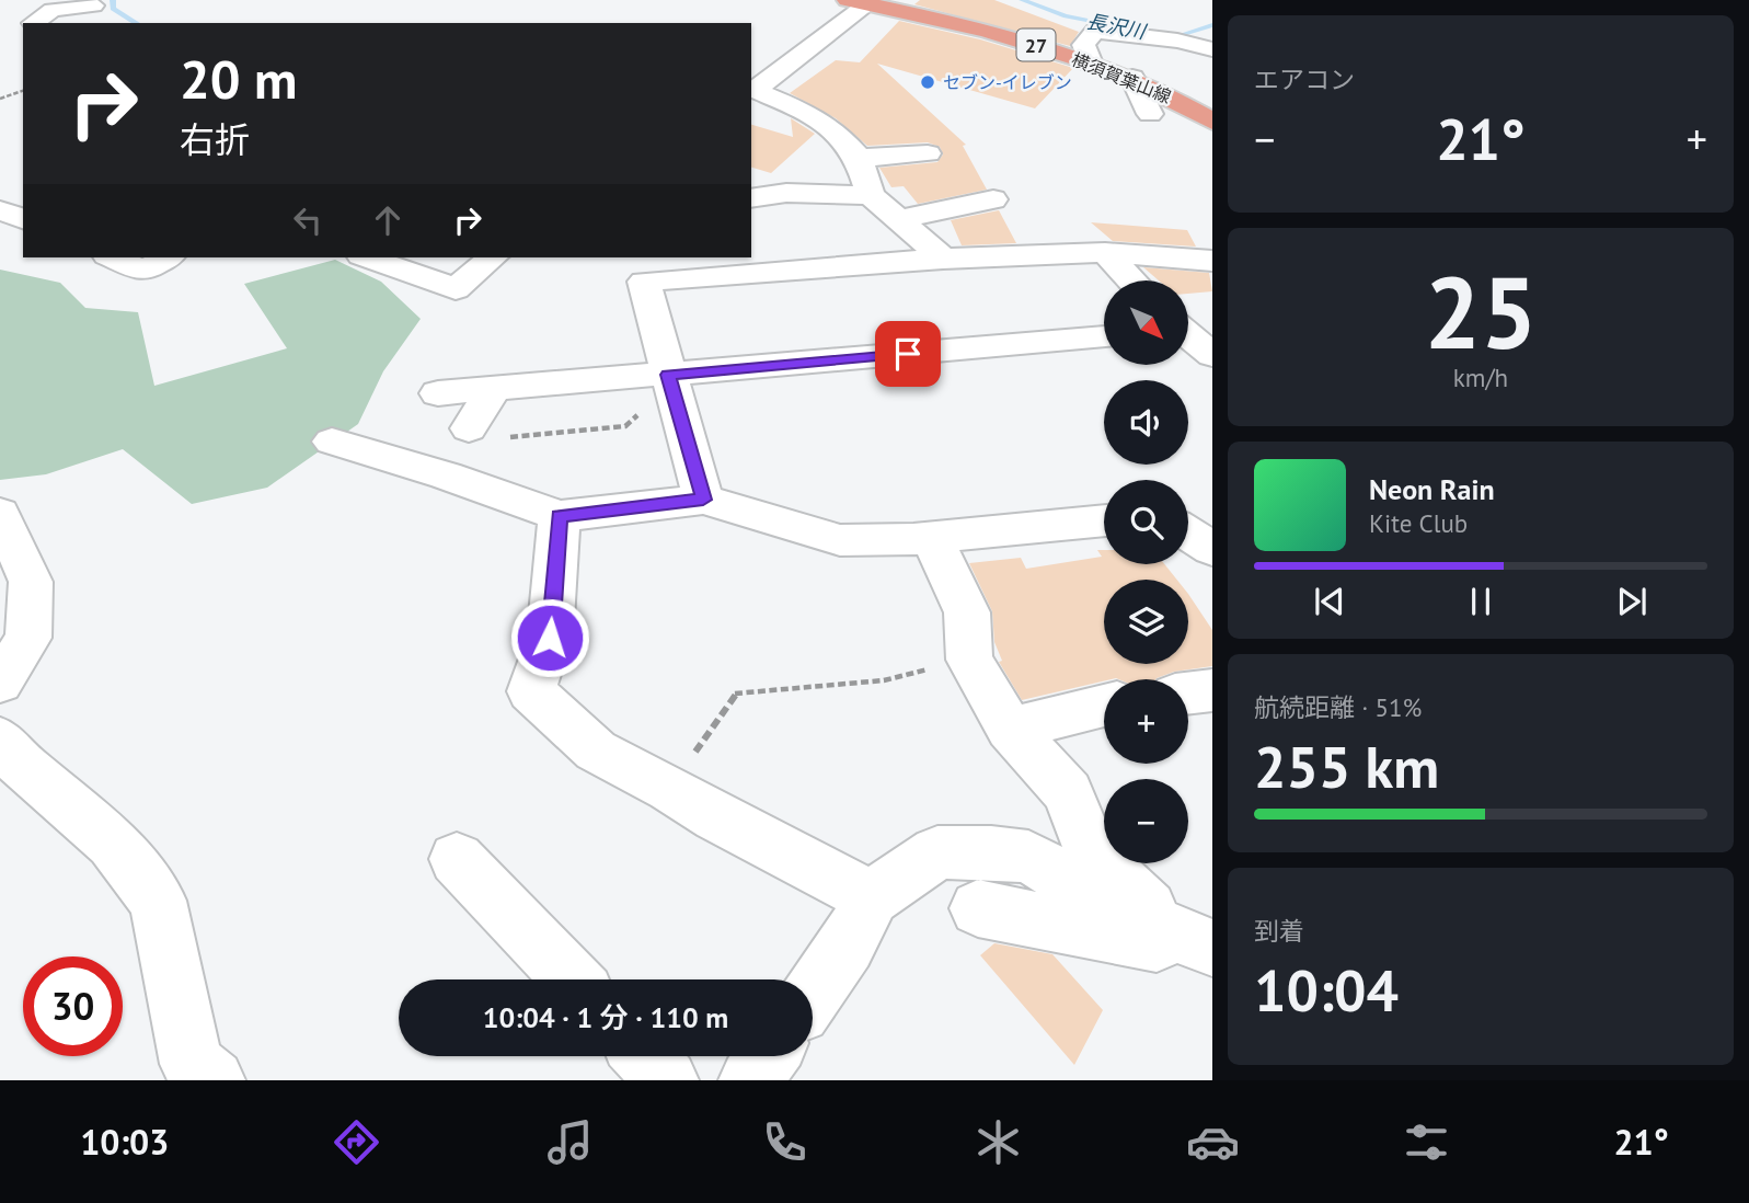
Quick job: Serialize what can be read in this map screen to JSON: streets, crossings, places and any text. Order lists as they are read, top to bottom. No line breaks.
{"streets":{"main road":["27","横須賀葉山線"]},"water":["長沢川"],"places":["セブン-イレブン"],"north":"bottom right","page":{"tile":["エアコン",["25","km/h"],["航続距離 · 51%","255 km"],["到着","10:04"]],"turn":["20 m","右折"],"heat":["−","21°","+"],"map_buttons":["+","−"],"song":["Neon Rain","Kite Club"],"limit":"30","trip":"10:04 · 1 分 · 110 m","tabs":["10:03","21°"]}}
